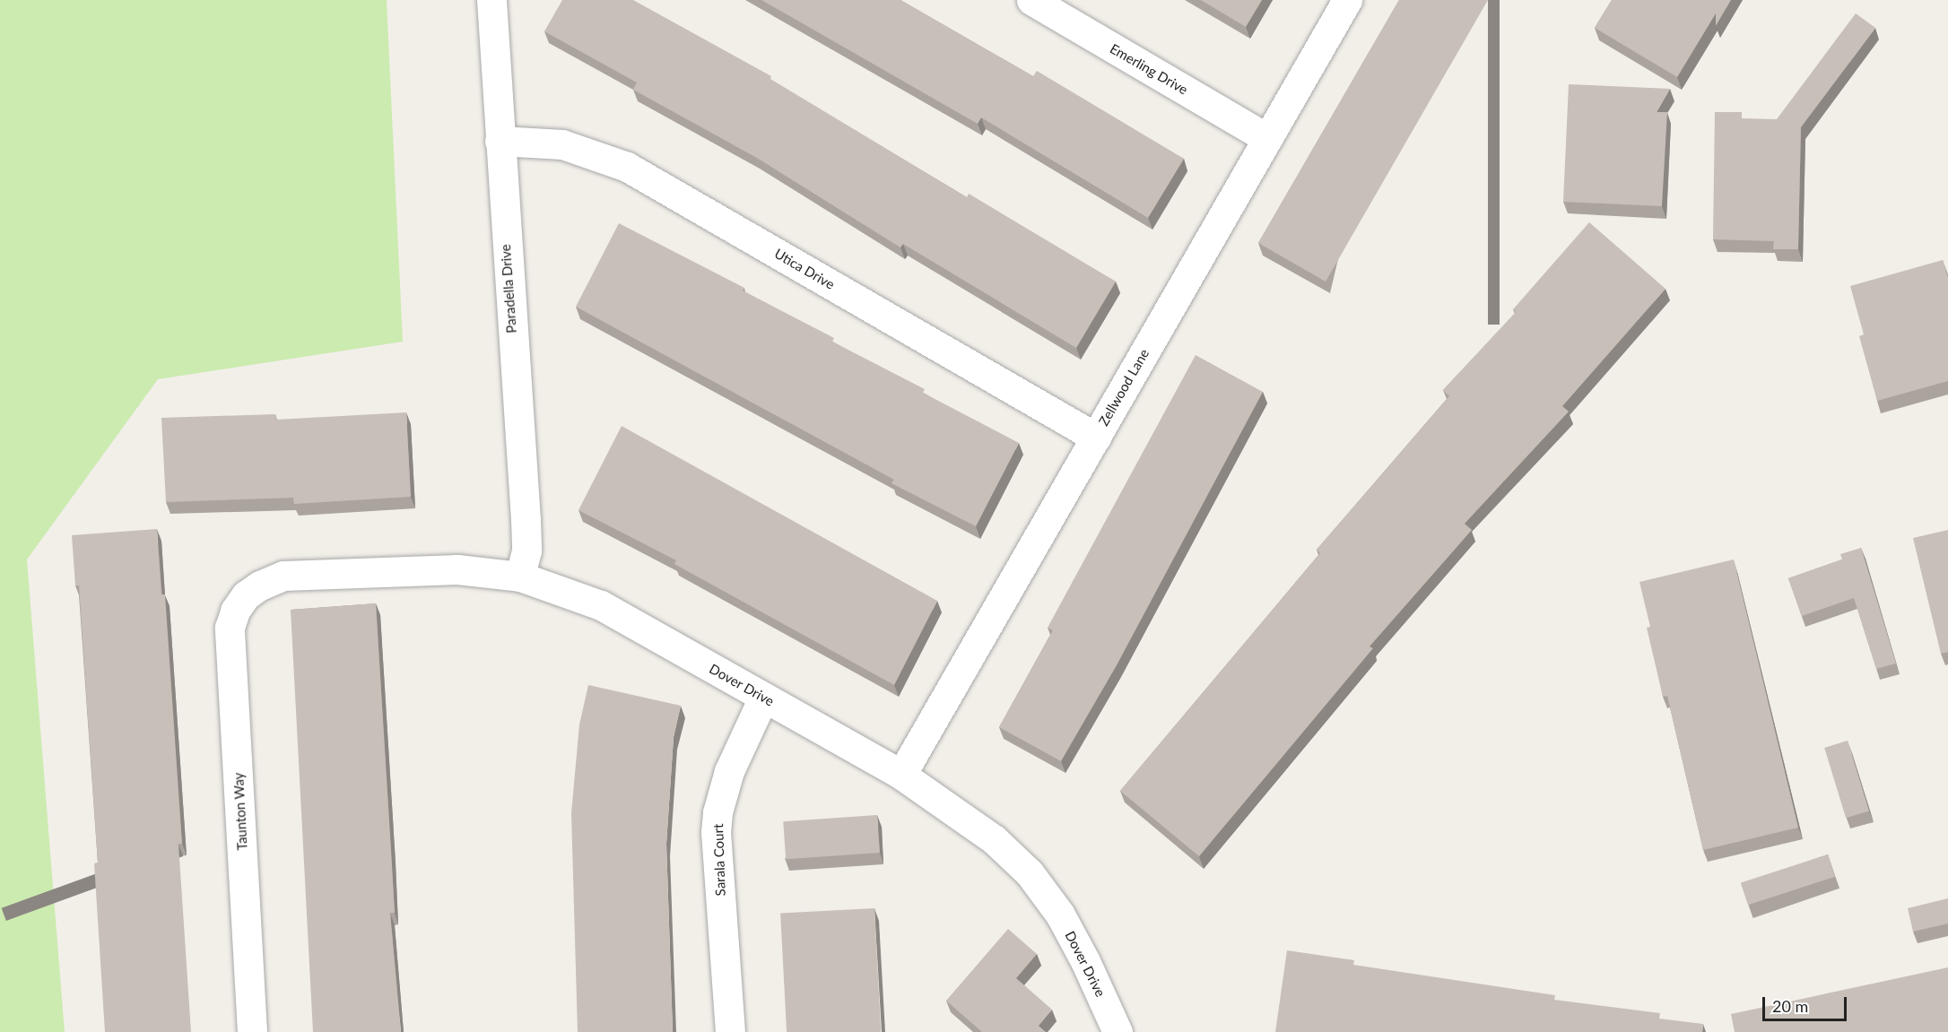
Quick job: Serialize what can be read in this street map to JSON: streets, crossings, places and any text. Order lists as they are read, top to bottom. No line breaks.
{"streets":{"street":["Emerling Drive","Utica Drive","Paradella Drive","Zellwood Lane","Dover Drive","Taunton Way","Sarala Court"]},"crossings":[["Emerling Drive","Zellwood Lane"],["Utica Drive","Paradella Drive"],["Utica Drive","Zellwood Lane"],["Paradella Drive","Dover Drive"],["Zellwood Lane","Dover Drive"],["Dover Drive","Taunton Way"],["Dover Drive","Sarala Court"]],"scale_bar":"20 m"}
